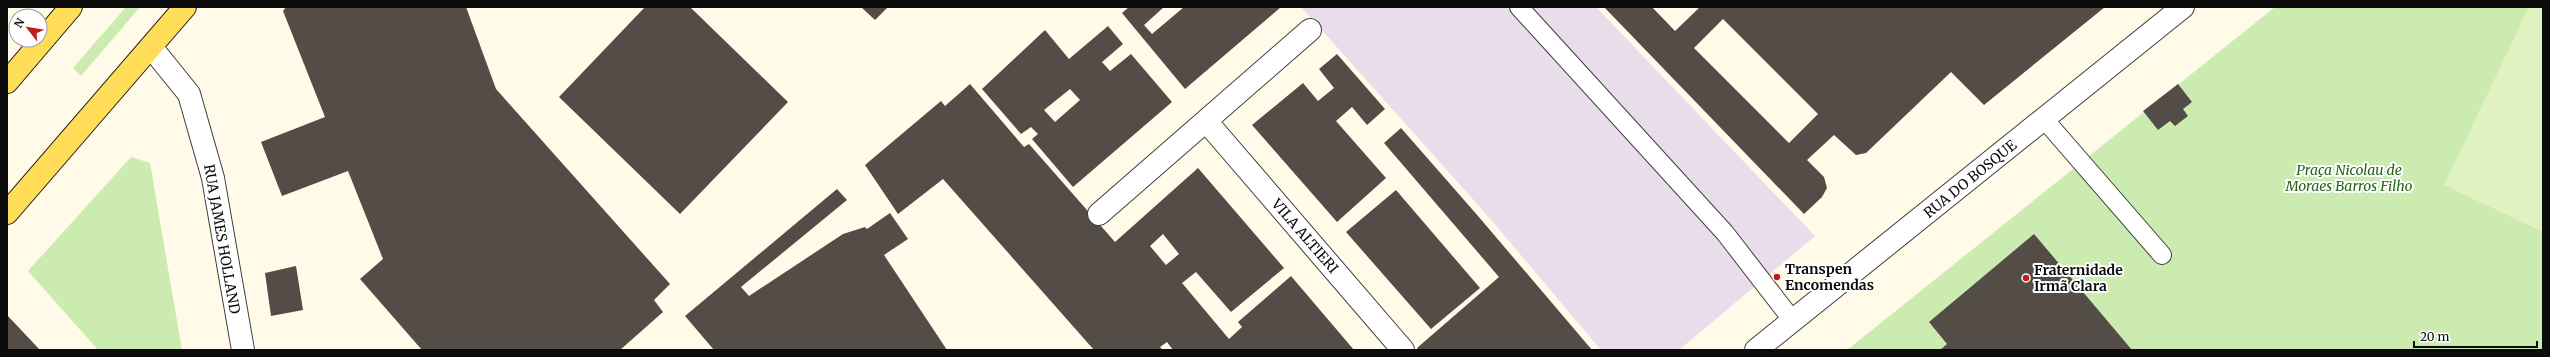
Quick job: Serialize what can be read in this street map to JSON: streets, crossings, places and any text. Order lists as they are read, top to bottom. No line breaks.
{"streets":{"street":["RUA DO BOSQUE","VILA ALTIERI","RUA JAMES HOLLAND"]},"parks":["Praça Nicolau de Moraes Barros Filho"],"places":["Transpen Encomendas","Fraternidade Irmã Clara"],"scale_bar":"20 m","north":"top left"}
